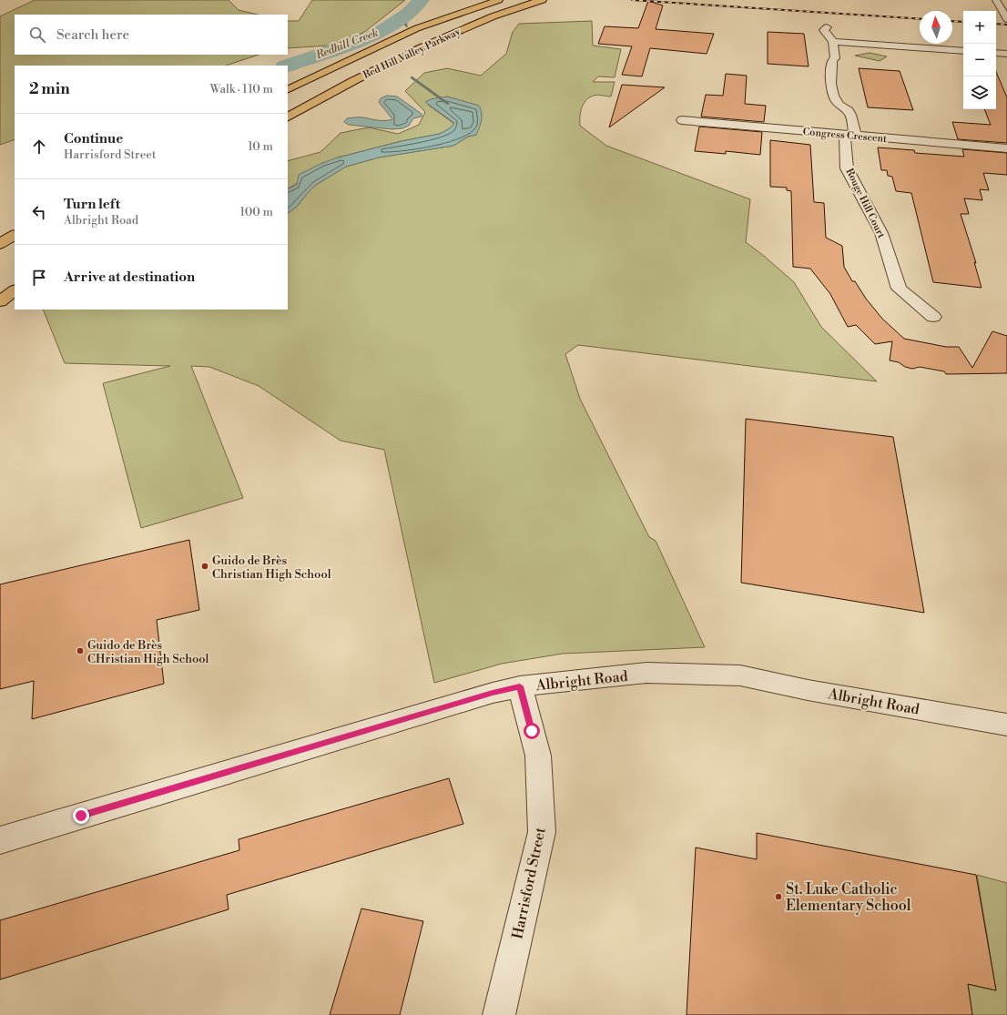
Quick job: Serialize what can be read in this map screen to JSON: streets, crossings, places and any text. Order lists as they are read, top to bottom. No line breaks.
{"streets":{"highway":["Red Hill Valley Parkway"],"street":["Congress Crescent","Rouge Hill Court","Albright Road","Harrisford Street"]},"crossings":[["Congress Crescent","Rouge Hill Court"],["Albright Road","Harrisford Street"]],"water":["Redhill Creek"],"places":["Guido de Brès Christian High School","Guido de Brès CHristian High School","St. Luke Catholic Elementary School"],"north":"top","page":{"map_buttons":["+","−"],"search":"Search here","heading":["2 min","Walk · 110 m"],"list":[["Continue","Harrisford Street","10 m"],["Turn left","Albright Road","100 m"],"Arrive at destination"]}}
